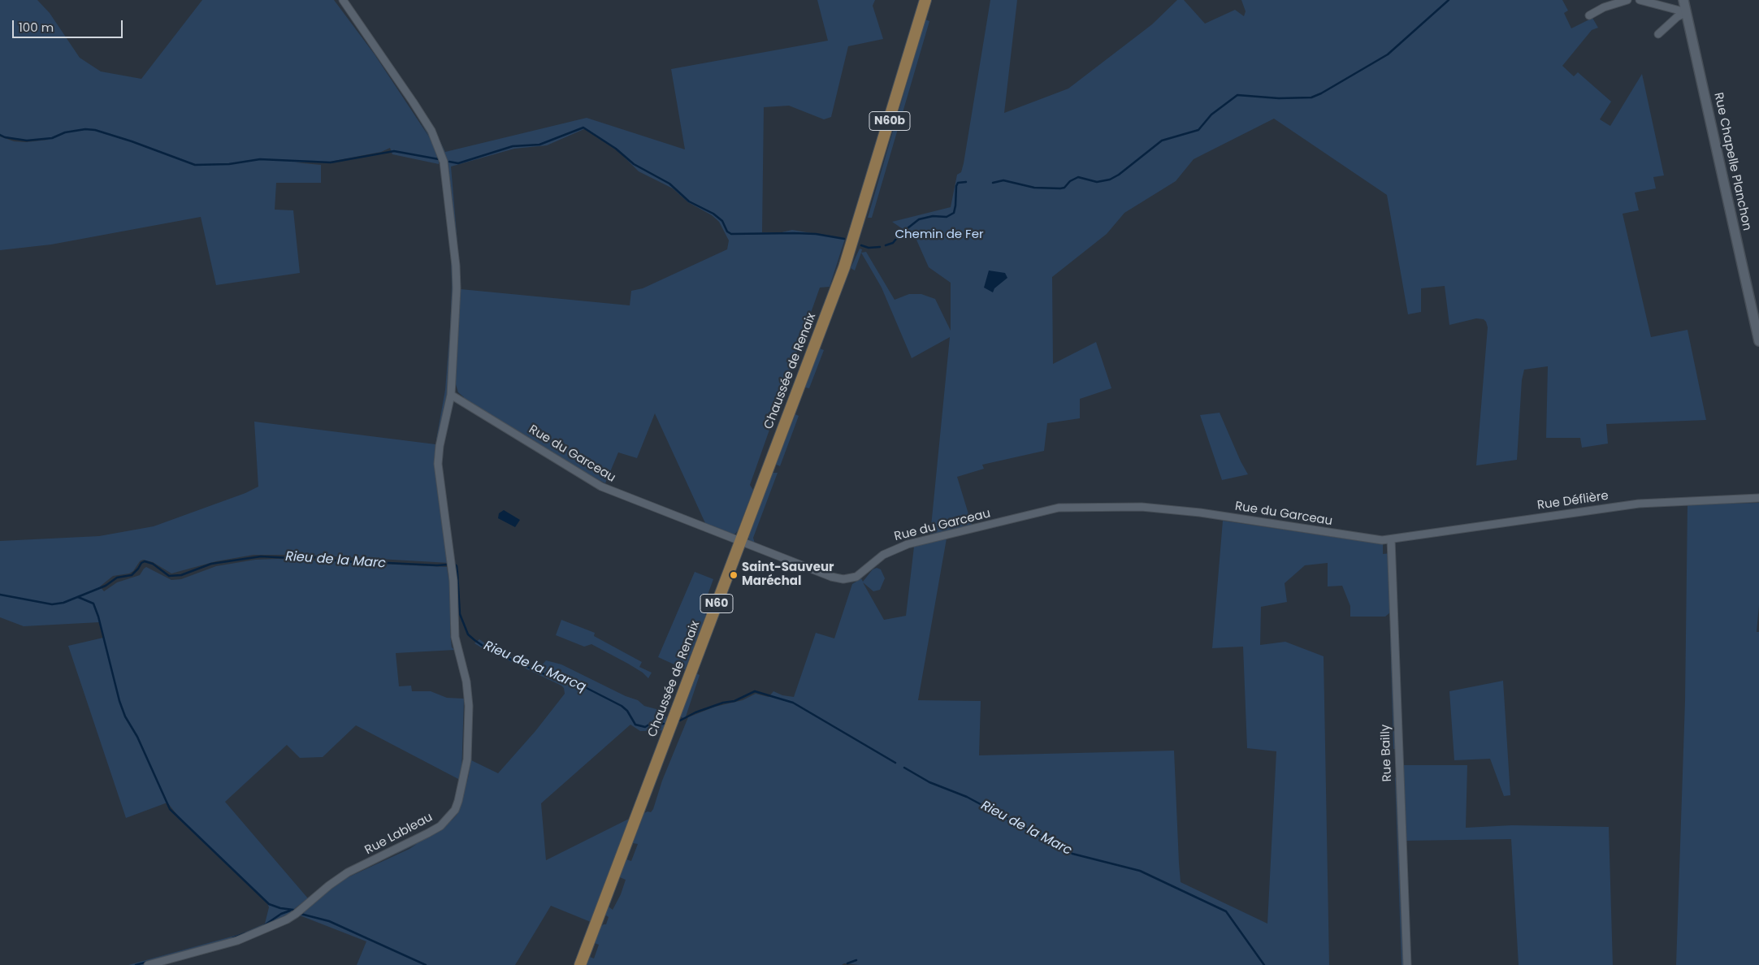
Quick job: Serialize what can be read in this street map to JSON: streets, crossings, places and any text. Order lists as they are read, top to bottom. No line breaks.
{"streets":{"main road":["N60b","Chaussée de Renaix","N60"],"street":["Rue Chapelle Planchon","Rue du Garceau","Rue Déflière","Rue Bailly","Rue Lableau"]},"crossings":[["N60b","Chaussée de Renaix"],["Chaussée de Renaix","Rue du Garceau"],["Rue du Garceau","Rue Déflière"],["Rue du Garceau","Rue Bailly"],["Rue du Garceau","Rue Lableau"],["Rue Déflière","Rue Bailly"]],"water":["Rieu de la Marc","Rieu de la Marcq"],"parks":["Chemin de Fer"],"places":["Saint-Sauveur Maréchal"],"scale_bar":"100 m"}
